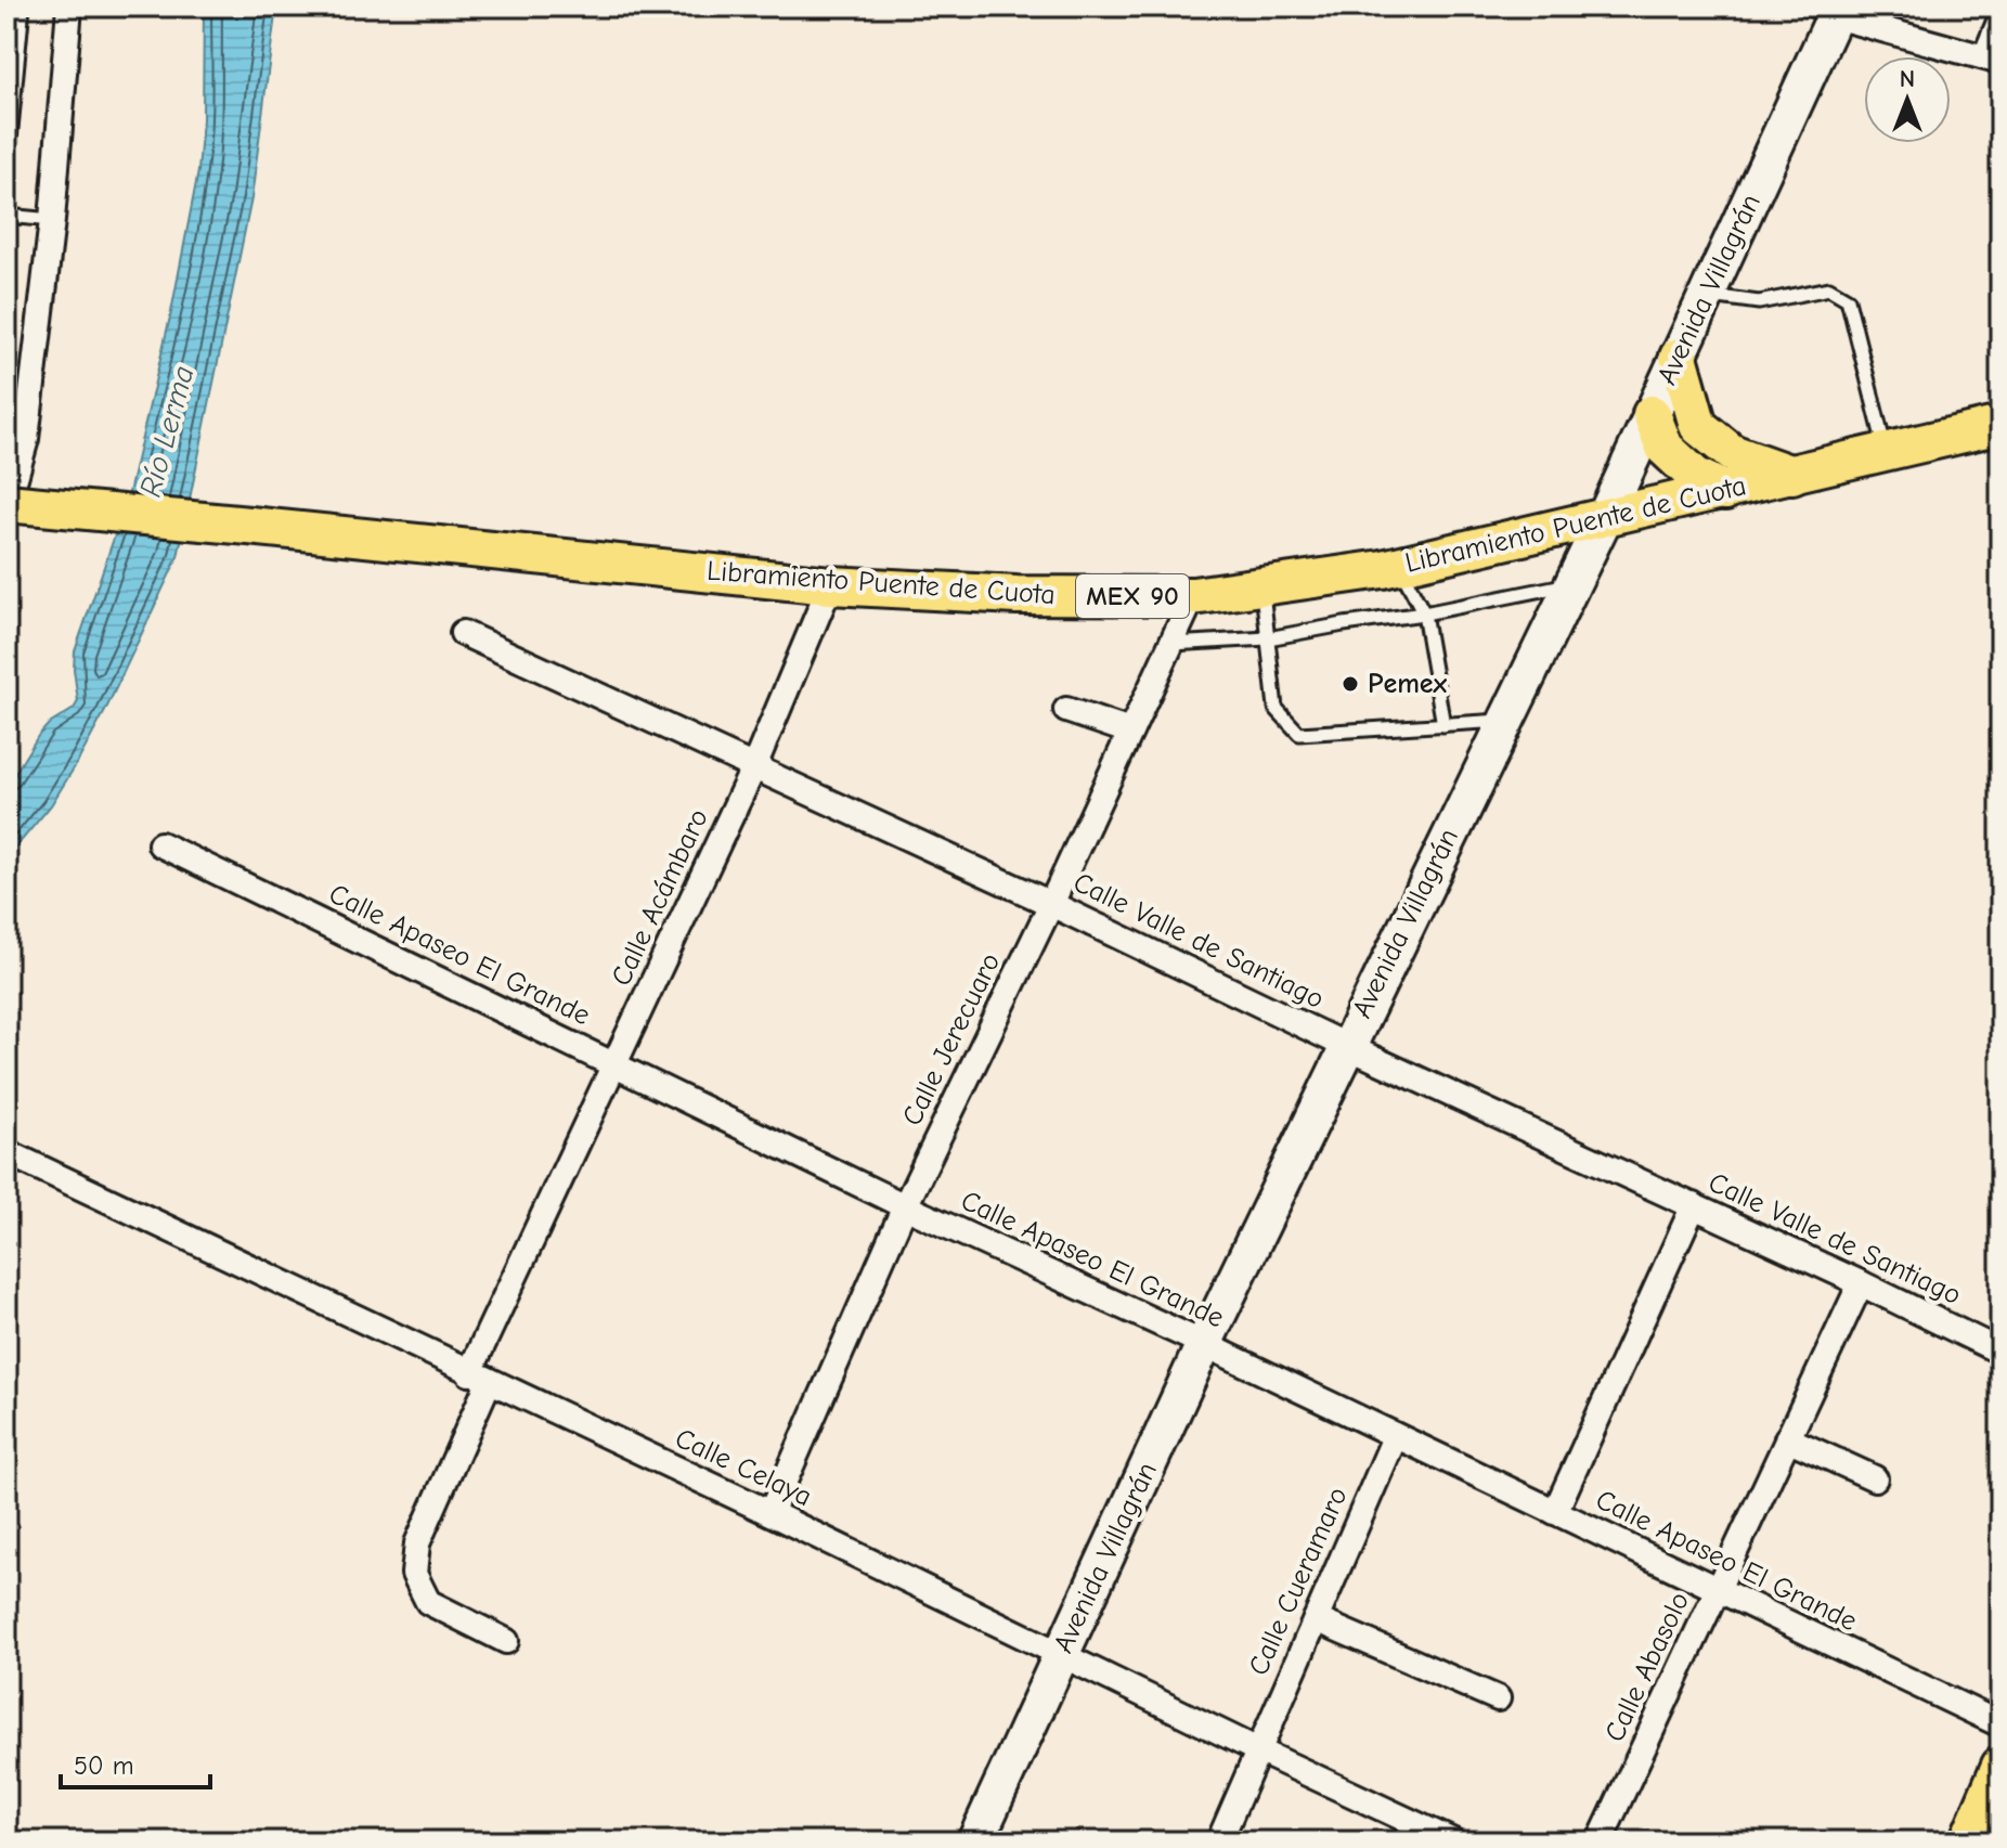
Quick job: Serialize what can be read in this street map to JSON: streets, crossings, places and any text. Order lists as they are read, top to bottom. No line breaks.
{"streets":{"main road":["Libramiento Puente de Cuota","MEX 90"],"street":["Avenida Villagrán","Calle Acámbaro","Calle Valle de Santiago","Calle Apaseo El Grande","Calle Jerecuaro","Calle Celaya","Calle Cueramaro","Calle Abasolo"]},"crossings":[["Avenida Villagrán","Libramiento Puente de Cuota"],["Avenida Villagrán","Calle Valle de Santiago"],["Avenida Villagrán","Calle Apaseo El Grande"],["Avenida Villagrán","Calle Celaya"],["Libramiento Puente de Cuota","Calle Acámbaro"],["Libramiento Puente de Cuota","Calle Jerecuaro"],["Calle Acámbaro","Calle Valle de Santiago"],["Calle Acámbaro","Calle Apaseo El Grande"],["Calle Acámbaro","Calle Celaya"],["Calle Valle de Santiago","Calle Jerecuaro"],["Calle Valle de Santiago","Calle Abasolo"],["Calle Apaseo El Grande","Calle Jerecuaro"],["Calle Apaseo El Grande","Calle Cueramaro"],["Calle Apaseo El Grande","Calle Abasolo"],["Calle Jerecuaro","Calle Celaya"],["Calle Celaya","Calle Cueramaro"]],"water":["Río Lerma"],"places":["Pemex"],"scale_bar":"50 m","north":"top"}
